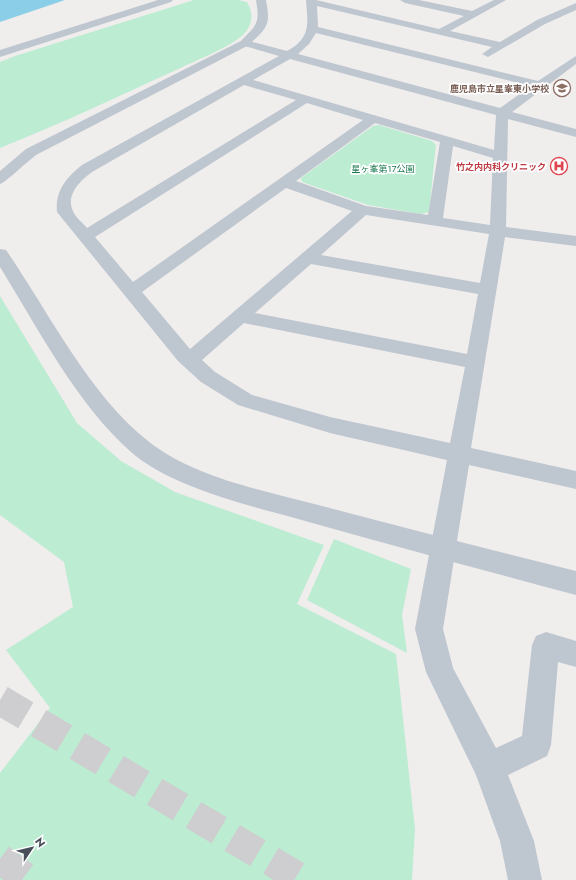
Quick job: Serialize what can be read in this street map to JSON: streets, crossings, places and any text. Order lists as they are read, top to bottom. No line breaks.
{"parks":["星ヶ峯第17公園"],"places":{"school or university":["鹿児島市立星峯東小学校"],"hospital":["竹之内内科クリニック"]},"north":"top right"}
